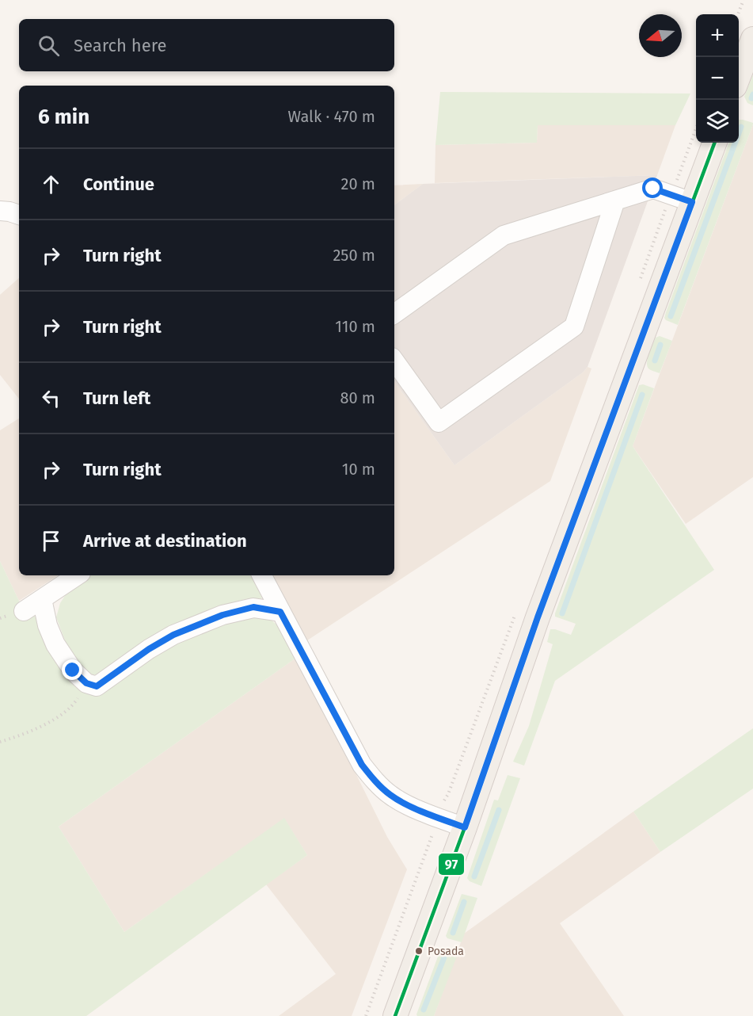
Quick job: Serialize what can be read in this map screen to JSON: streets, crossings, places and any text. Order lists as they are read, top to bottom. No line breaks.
{"places":["Posada"],"lines":["transit line 97"],"north":"left","page":{"map_buttons":["+","−"],"search":"Search here","heading":["6 min","Walk · 470 m"],"list":[["Continue","20 m"],["Turn right","250 m"],["Turn right","110 m"],["Turn left","80 m"],["Turn right","10 m"],"Arrive at destination"]}}
